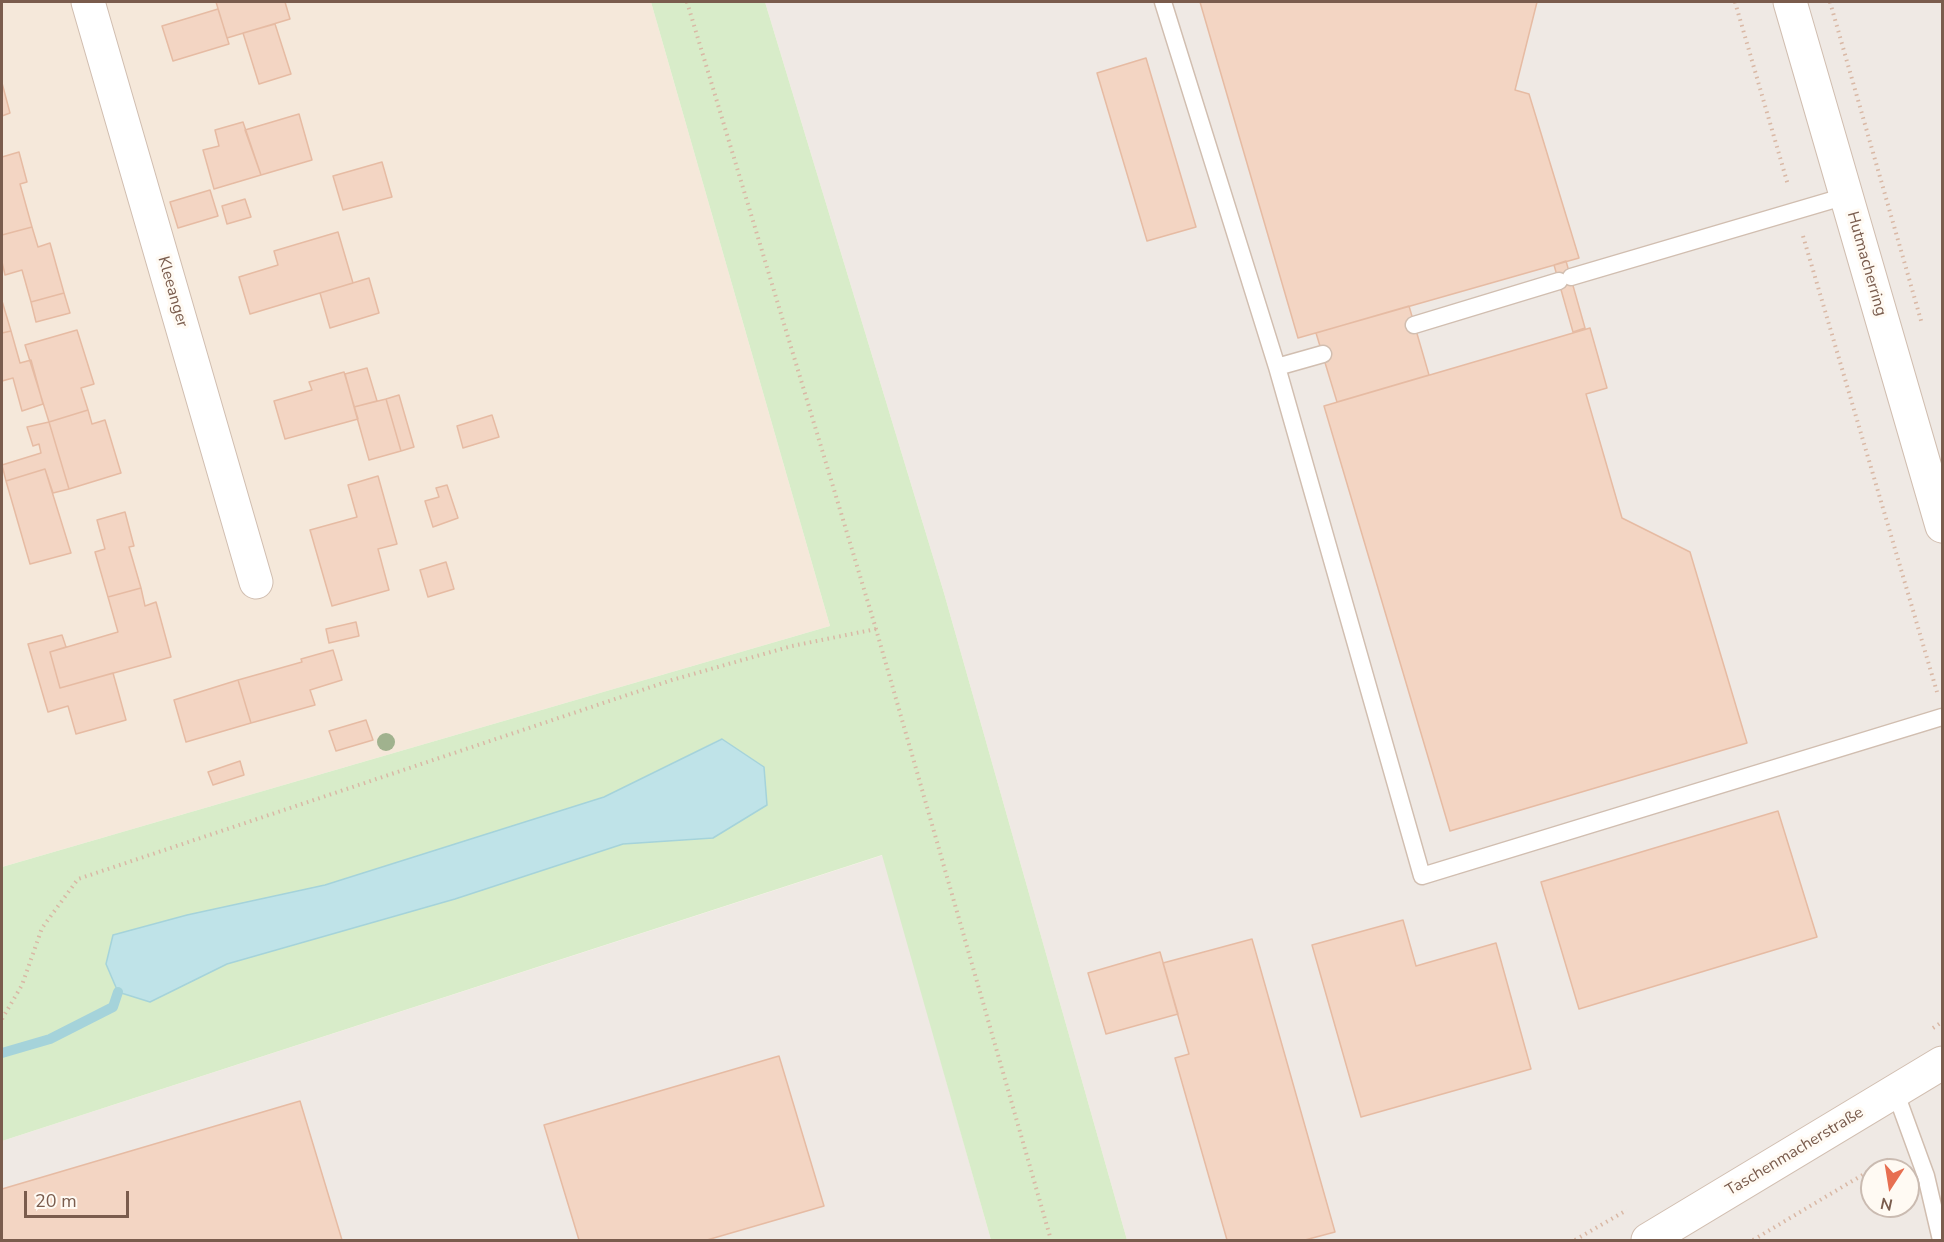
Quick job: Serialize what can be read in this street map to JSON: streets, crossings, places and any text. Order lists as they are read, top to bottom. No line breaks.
{"streets":{"street":["Hutmacherring","Kleeanger","Taschenmacherstraße"]},"scale_bar":"20 m","north":"bottom"}
